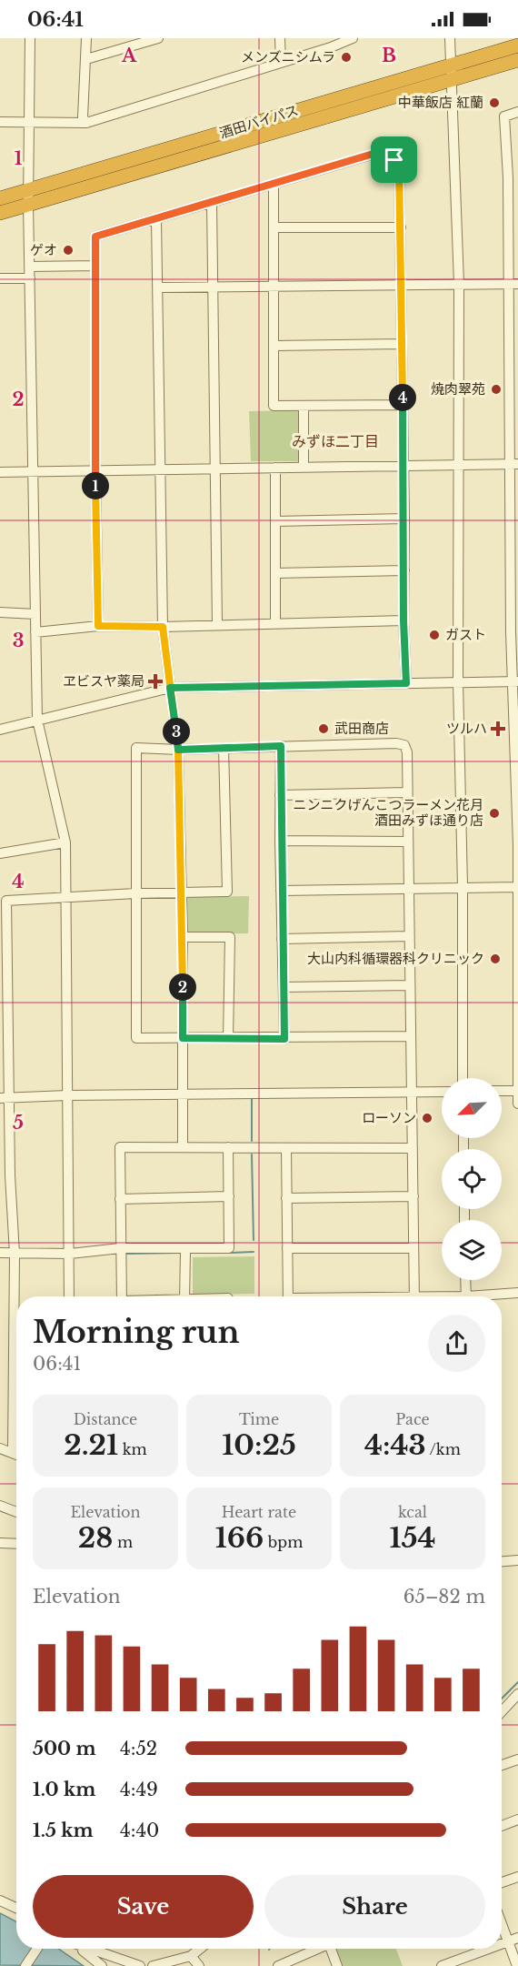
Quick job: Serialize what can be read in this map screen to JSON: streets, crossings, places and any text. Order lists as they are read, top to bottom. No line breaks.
{"streets":{"highway":["酒田バイパス"]},"districts":["みずほ二丁目"],"places":{"other":["メンズニシムラ","中華飯店 紅蘭","ゲオ","焼肉翠苑","ガスト","武田商店","ニンニクげんこつラーメン花月 酒田みずほ通り店","大山内科循環器科クリニック","ローソン"],"health":["ヱビスヤ薬局","ツルハ"]},"north":"bottom left","page":{"status":"06:41","pins":["4","1","3","2"],"heading":["Morning run","06:41"],"stats":[["Distance","2.21 km"],["Time","10:25"],["Pace","4:43 /km"],["Elevation","28 m"],["Heart rate","166 bpm"],["kcal","154"]],"chart":["Elevation","65–82 m"],"list":[{"name":"500 m","note":"4:52"},{"name":"1.0 km","note":"4:49"},{"name":"1.5 km","note":"4:40"}],"buttons":["Save","Share"]},"grid":{"columns":["A","B"],"rows":["1","2","3","4","5"]}}
